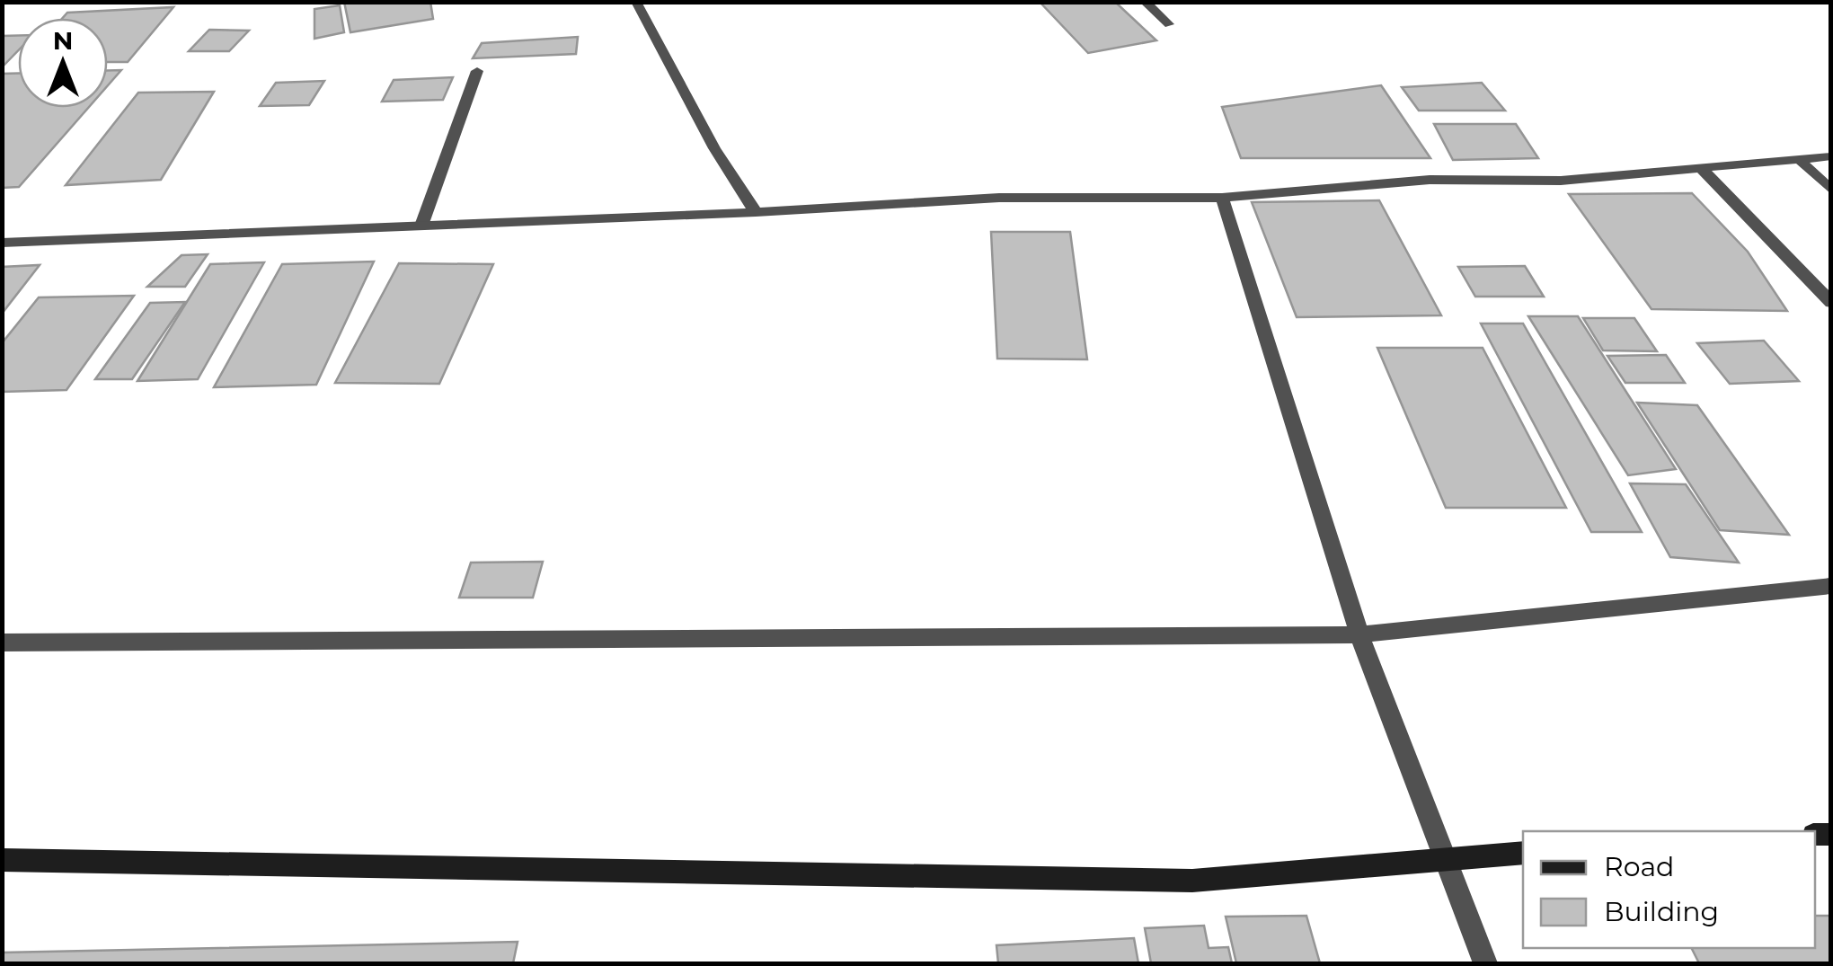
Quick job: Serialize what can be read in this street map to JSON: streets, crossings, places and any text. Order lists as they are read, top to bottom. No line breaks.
{"legend":["Road","Building"],"north":"top"}
